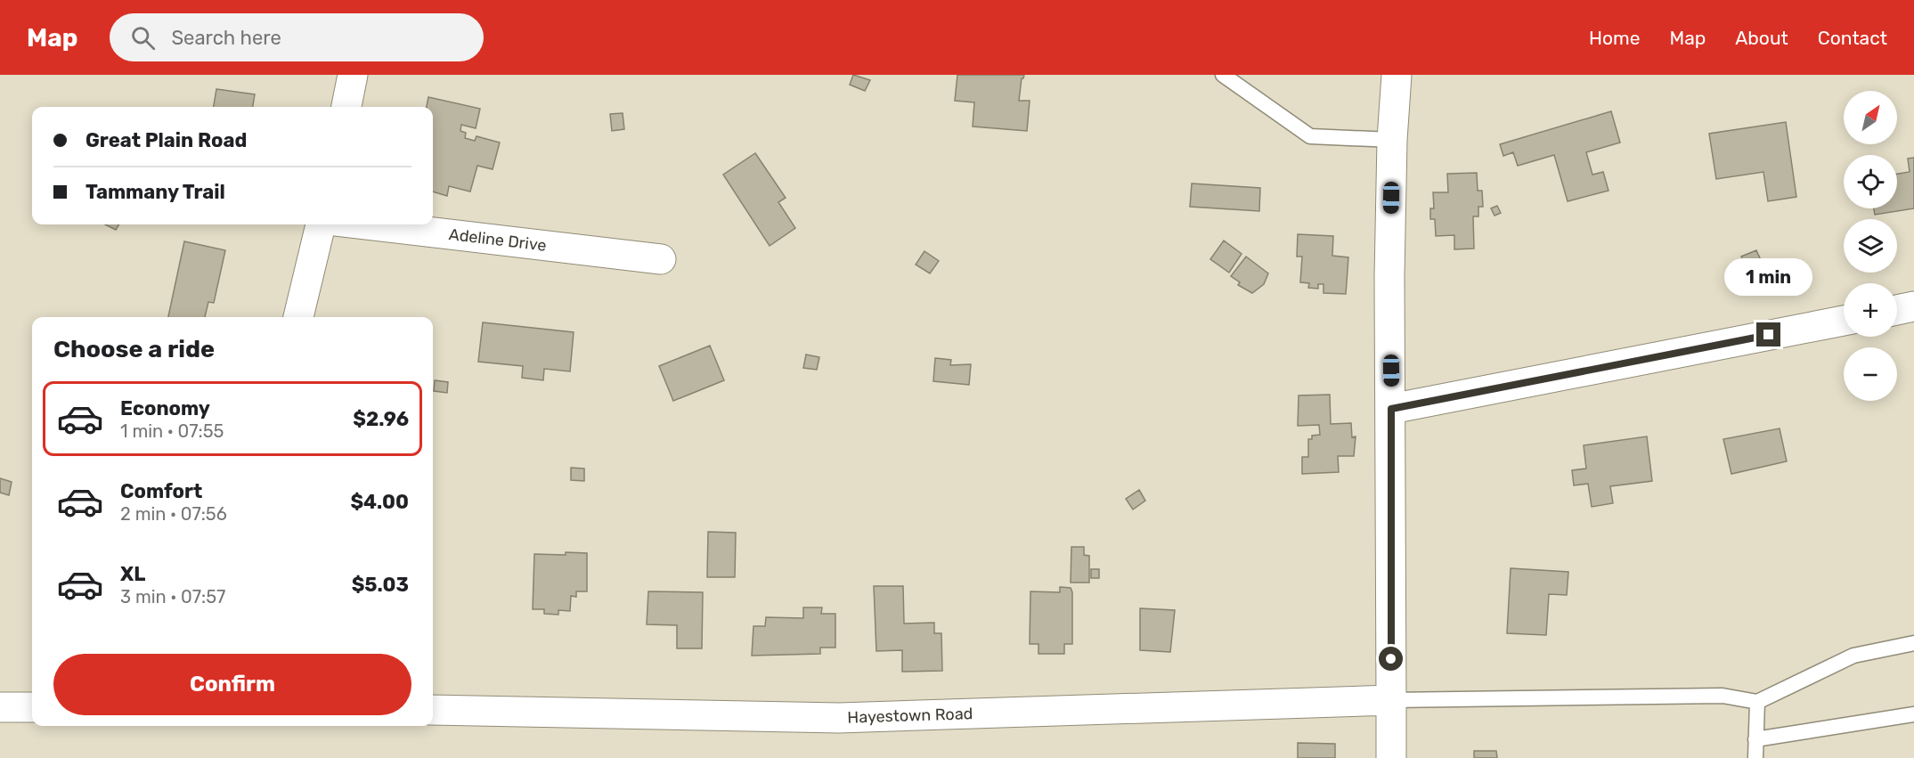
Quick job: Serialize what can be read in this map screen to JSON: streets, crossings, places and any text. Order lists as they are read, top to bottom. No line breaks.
{"streets":{"street":["Adeline Drive","Hayestown Road"]},"north":"top right","page":{"header":"Map","search":"Search here","nav":["Home","Map","About","Contact"],"map_buttons":["+","−"],"banner":["Great Plain Road","Tammany Trail"],"bubble":"1 min","heading":"Choose a ride","list":[{"name":"Economy","note":"1 min · 07:55","value":"$2.96"},{"name":"Comfort","note":"2 min · 07:56","value":"$4.00"},{"name":"XL","note":"3 min · 07:57","value":"$5.03"}],"buttons":"Confirm"}}
